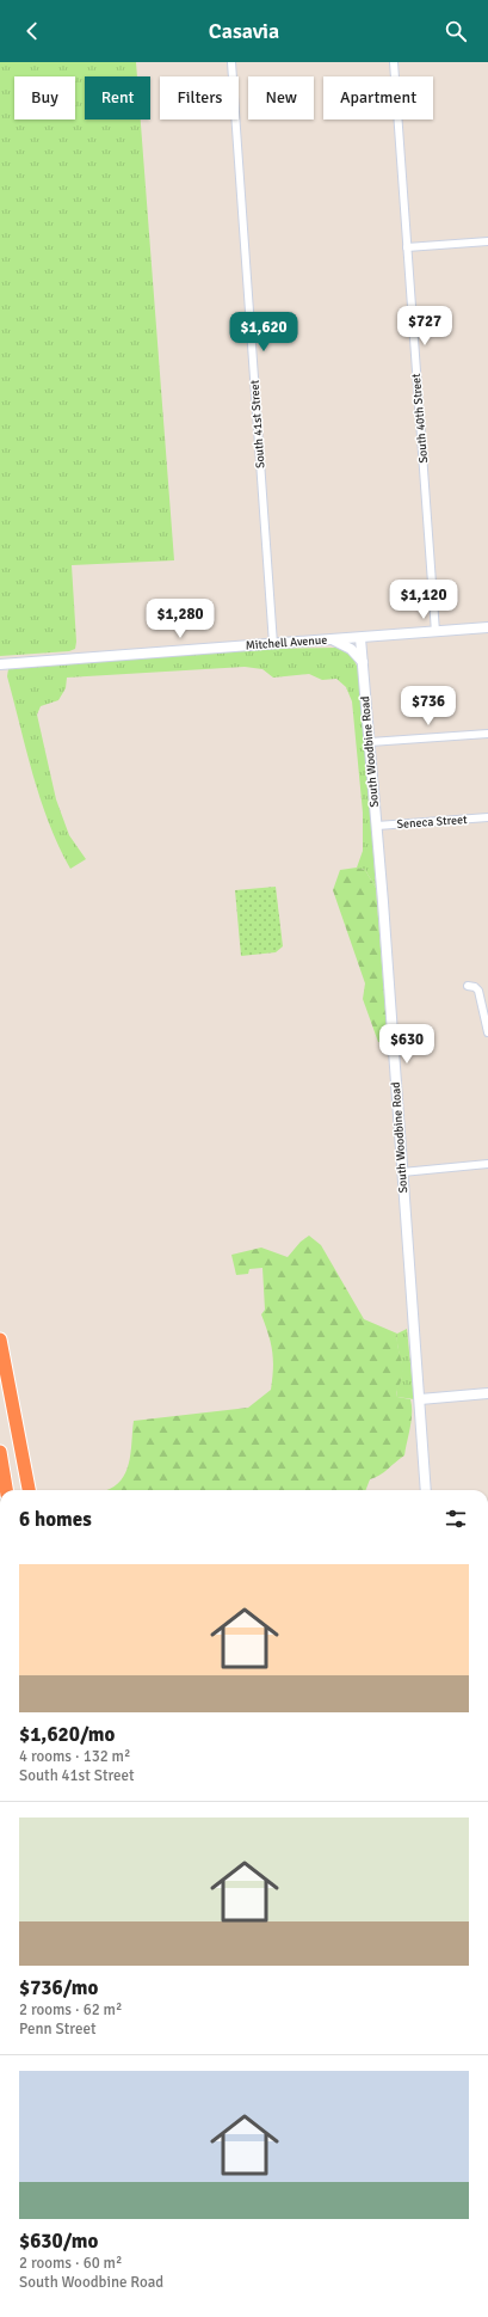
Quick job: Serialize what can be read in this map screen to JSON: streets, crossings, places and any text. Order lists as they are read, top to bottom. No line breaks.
{"streets":{"street":["South 40th Street","South 41st Street","Mitchell Avenue","South Woodbine Road","Seneca Street"]},"crossings":[["South 40th Street","Mitchell Avenue"],["South 41st Street","Mitchell Avenue"],["Mitchell Avenue","South Woodbine Road"],["South Woodbine Road","Seneca Street"]],"page":{"header":"Casavia","chip":["Buy","Rent","Filters","New","Apartment"],"price":["$727","$1,620","$1,120","$1,280","$736","$630"],"heading":"6 homes","list":[{"name":"$1,620/mo","note":"4 rooms · 132 m² · South 41st Street"},{"name":"$736/mo","note":"2 rooms · 62 m² · Penn Street"},{"name":"$630/mo","note":"2 rooms · 60 m² · South Woodbine Road"}]}}
